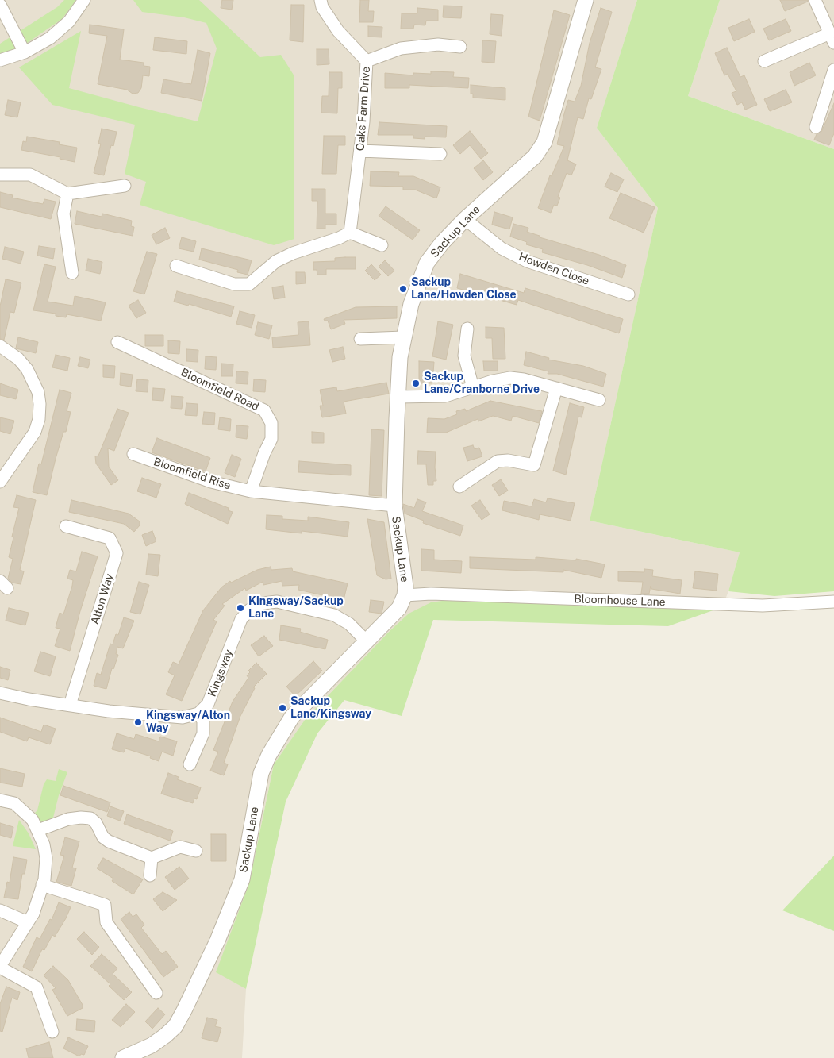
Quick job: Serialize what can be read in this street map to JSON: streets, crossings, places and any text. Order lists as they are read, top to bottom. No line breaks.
{"streets":{"street":["Oaks Farm Drive","Sackup Lane","Howden Close","Bloomfield Road","Bloomfield Rise","Alton Way","Bloomhouse Lane","Kingsway"]},"crossings":[["Sackup Lane","Howden Close"],["Sackup Lane","Bloomhouse Lane"],["Sackup Lane","Kingsway"],["Bloomfield Road","Bloomfield Rise"]],"places":["Sackup Lane/Howden Close","Sackup Lane/Cranborne Drive","Kingsway/Sackup Lane","Sackup Lane/Kingsway","Kingsway/Alton Way"]}
